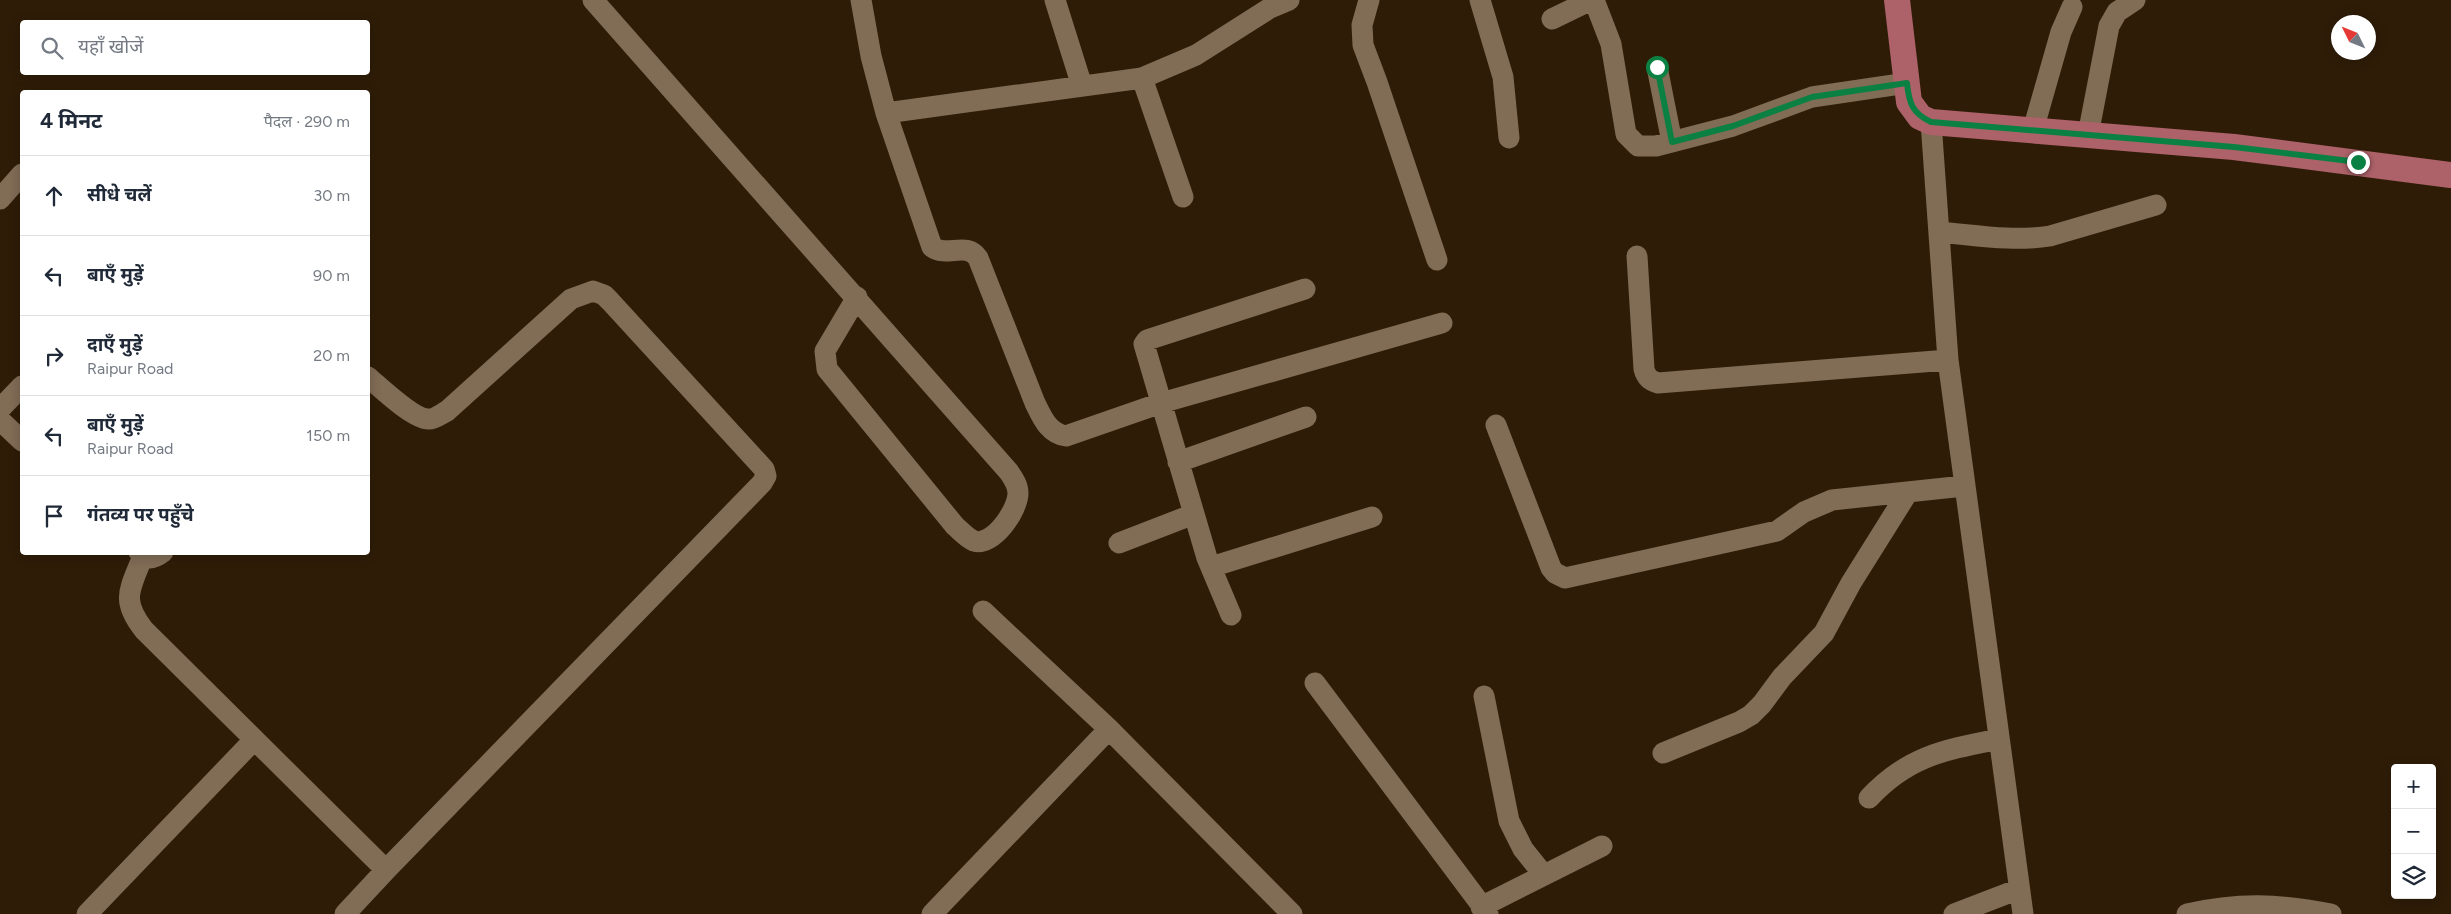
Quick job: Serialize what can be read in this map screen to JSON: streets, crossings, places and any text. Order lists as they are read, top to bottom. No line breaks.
{"north":"top left","page":{"search":"यहाँ खोजें","heading":["4 मिनट","पैदल · 290 m"],"list":[["सीधे चलें","30 m"],["बाएँ मुड़ें","90 m"],["दाएँ मुड़ें","Raipur Road","20 m"],["बाएँ मुड़ें","Raipur Road","150 m"],"गंतव्य पर पहुँचे"],"map_buttons":["+","−"]}}
